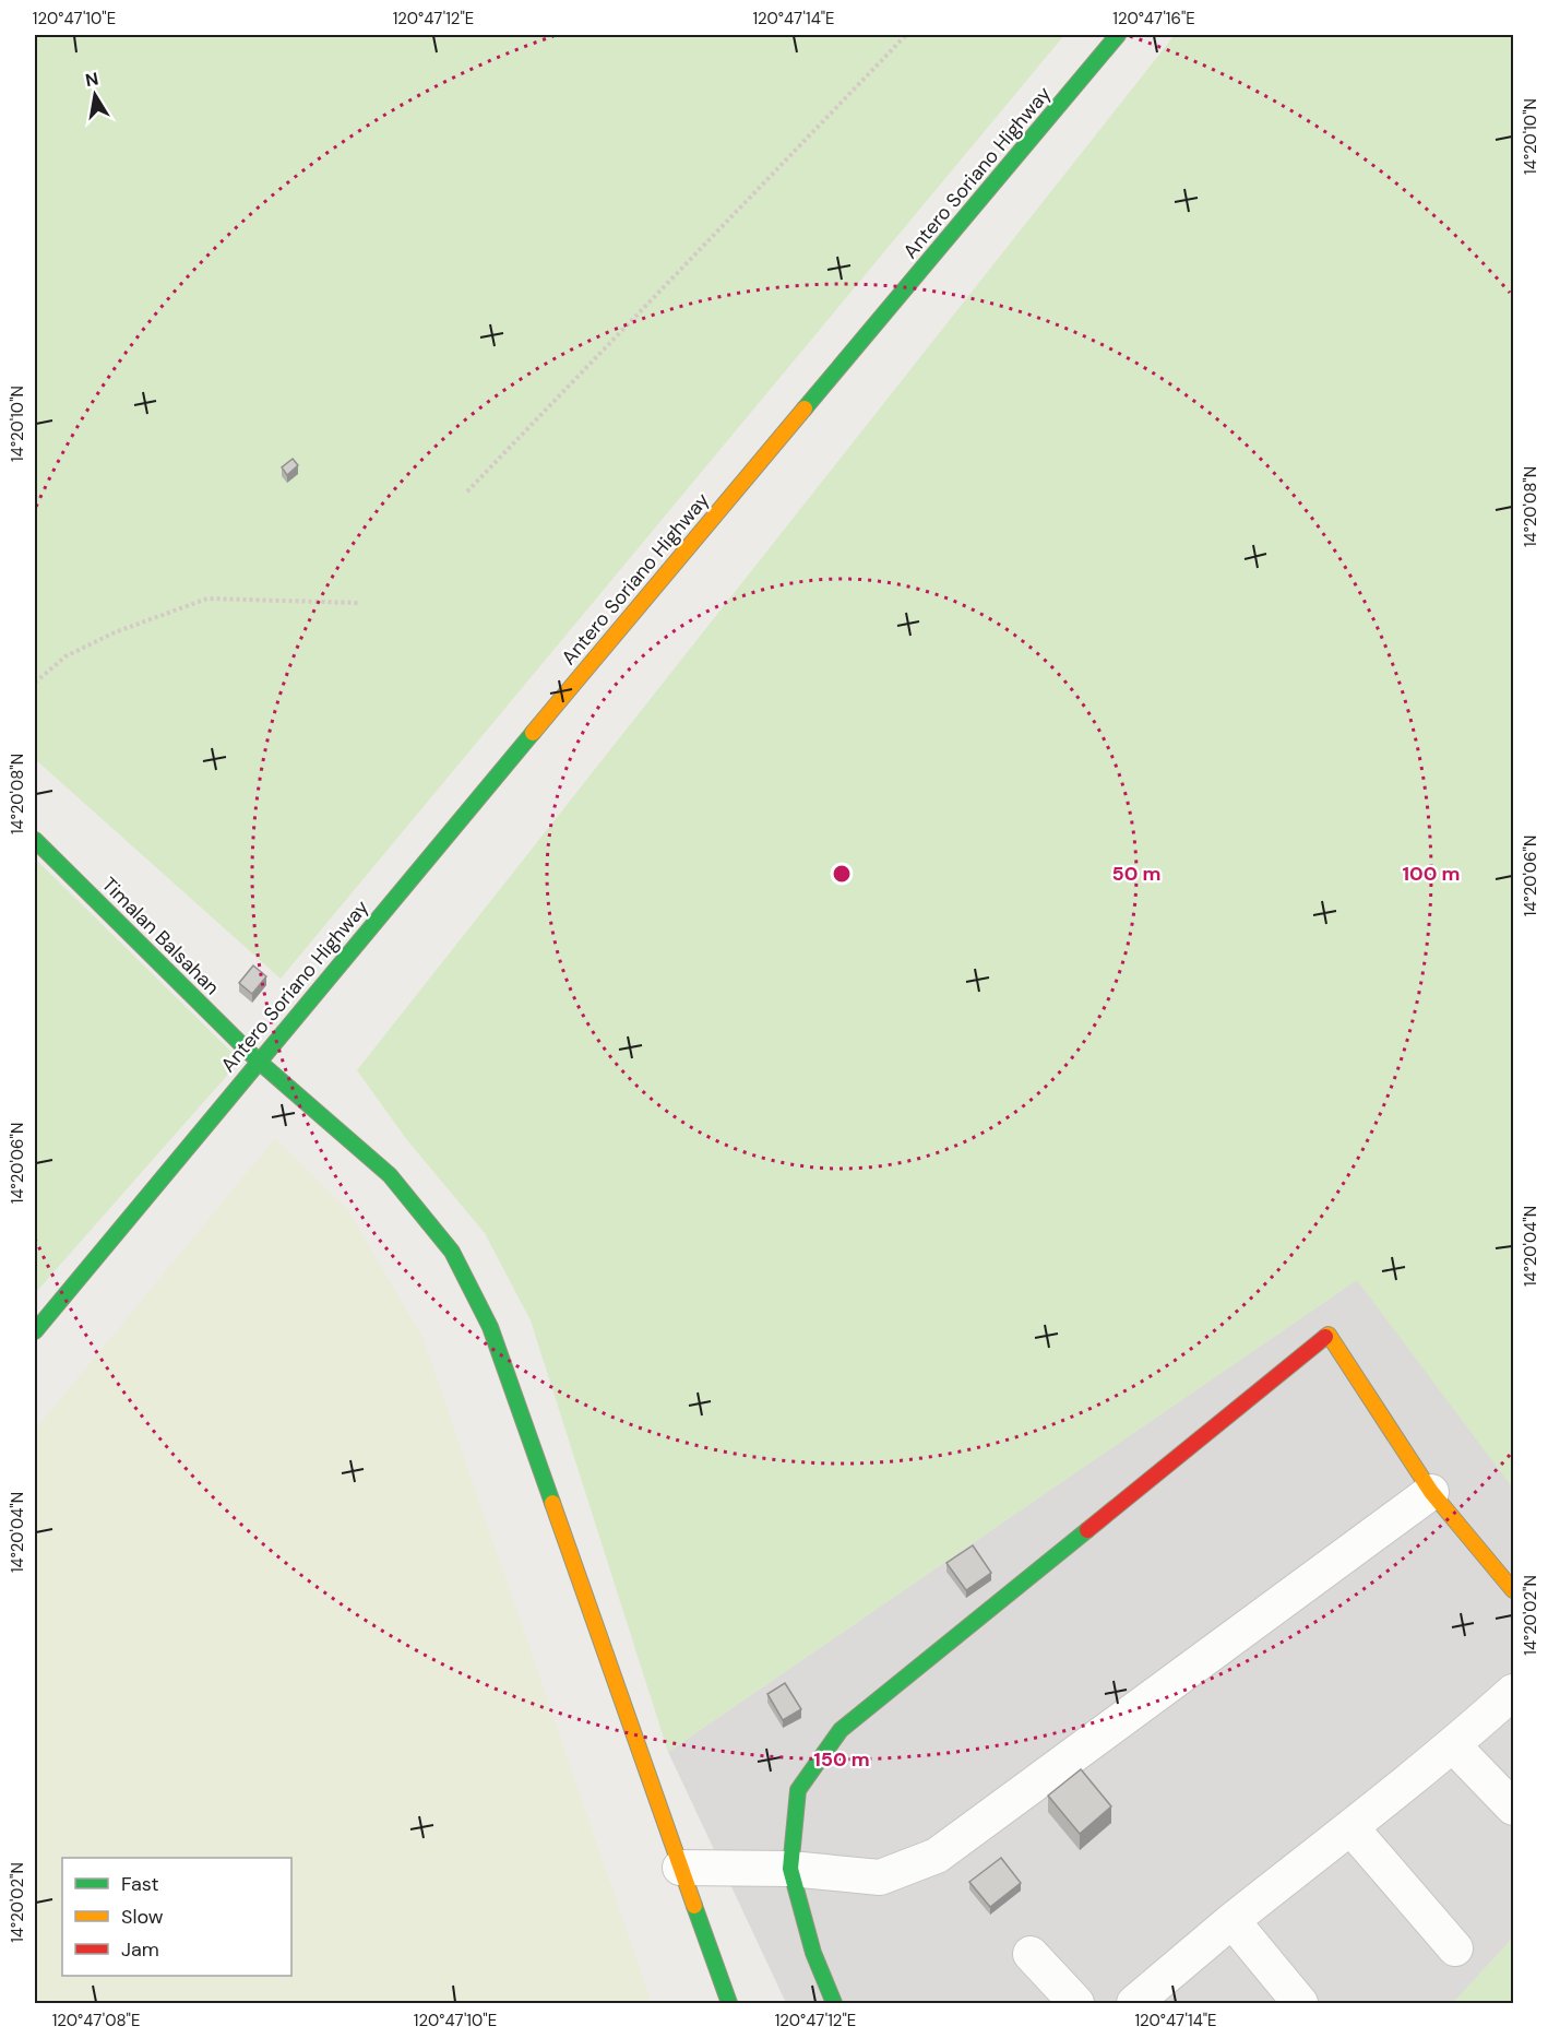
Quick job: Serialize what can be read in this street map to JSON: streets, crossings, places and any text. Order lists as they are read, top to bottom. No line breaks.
{"streets":{"street":["Antero Soriano Highway","Timalan Balsahan"]},"crossings":[["Antero Soriano Highway","Timalan Balsahan"]],"legend":["Fast","Slow","Jam"],"north":"top","coordinates":["120°47'10\"E","120°47'12\"E","120°47'14\"E","120°47'16\"E","14°20'10\"N","14°20'08\"N","14°20'06\"N","14°20'04\"N","14°20'02\"N","120°47'08\"E"],"rings":["50 m","100 m","150 m"]}
